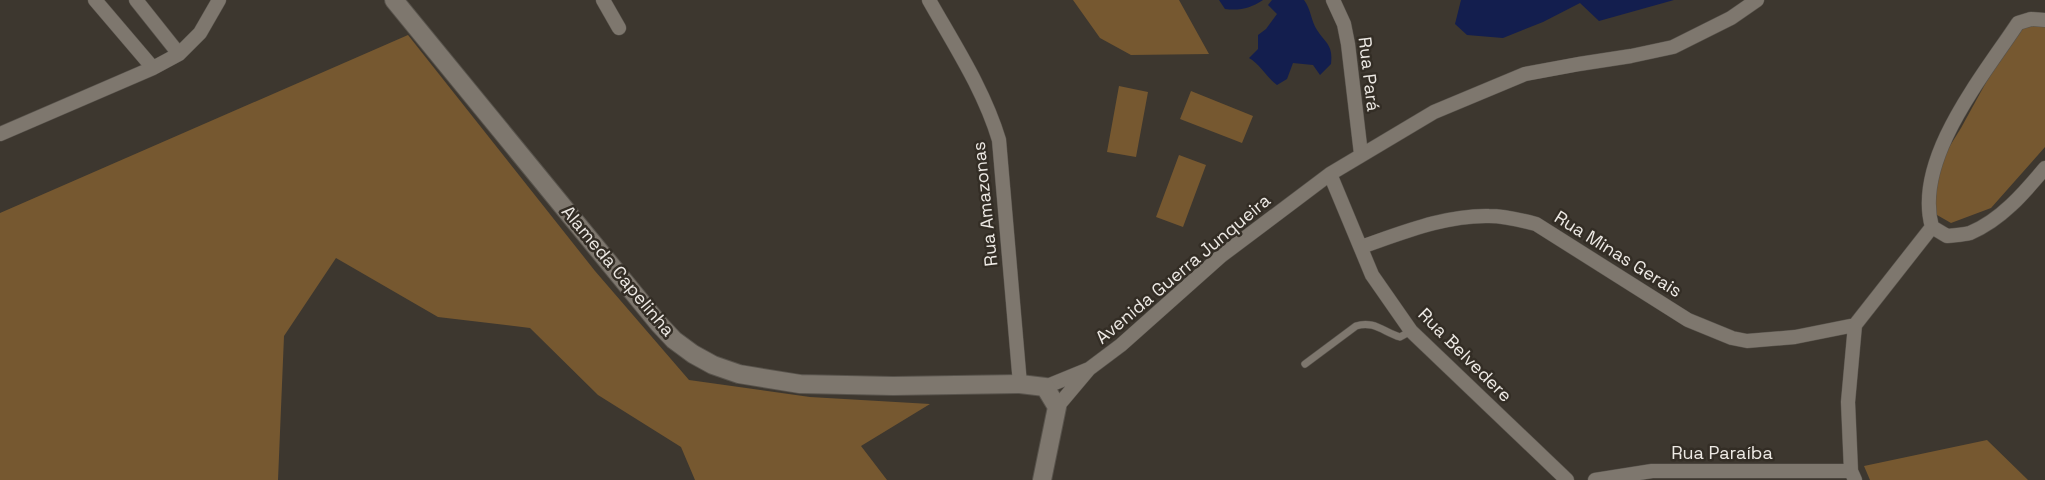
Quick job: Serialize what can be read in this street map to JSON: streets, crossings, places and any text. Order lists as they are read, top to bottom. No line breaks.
{"streets":{"street":["Rua Pará","Rua Amazonas","Rua Minas Gerais","Avenida Guerra Junqueira","Alameda Capelinha","Rua Belvedere","Rua Paraíba"]},"crossings":[["Rua Pará","Avenida Guerra Junqueira"],["Rua Amazonas","Alameda Capelinha"],["Rua Minas Gerais","Rua Belvedere"],["Avenida Guerra Junqueira","Alameda Capelinha"],["Avenida Guerra Junqueira","Rua Belvedere"]]}
